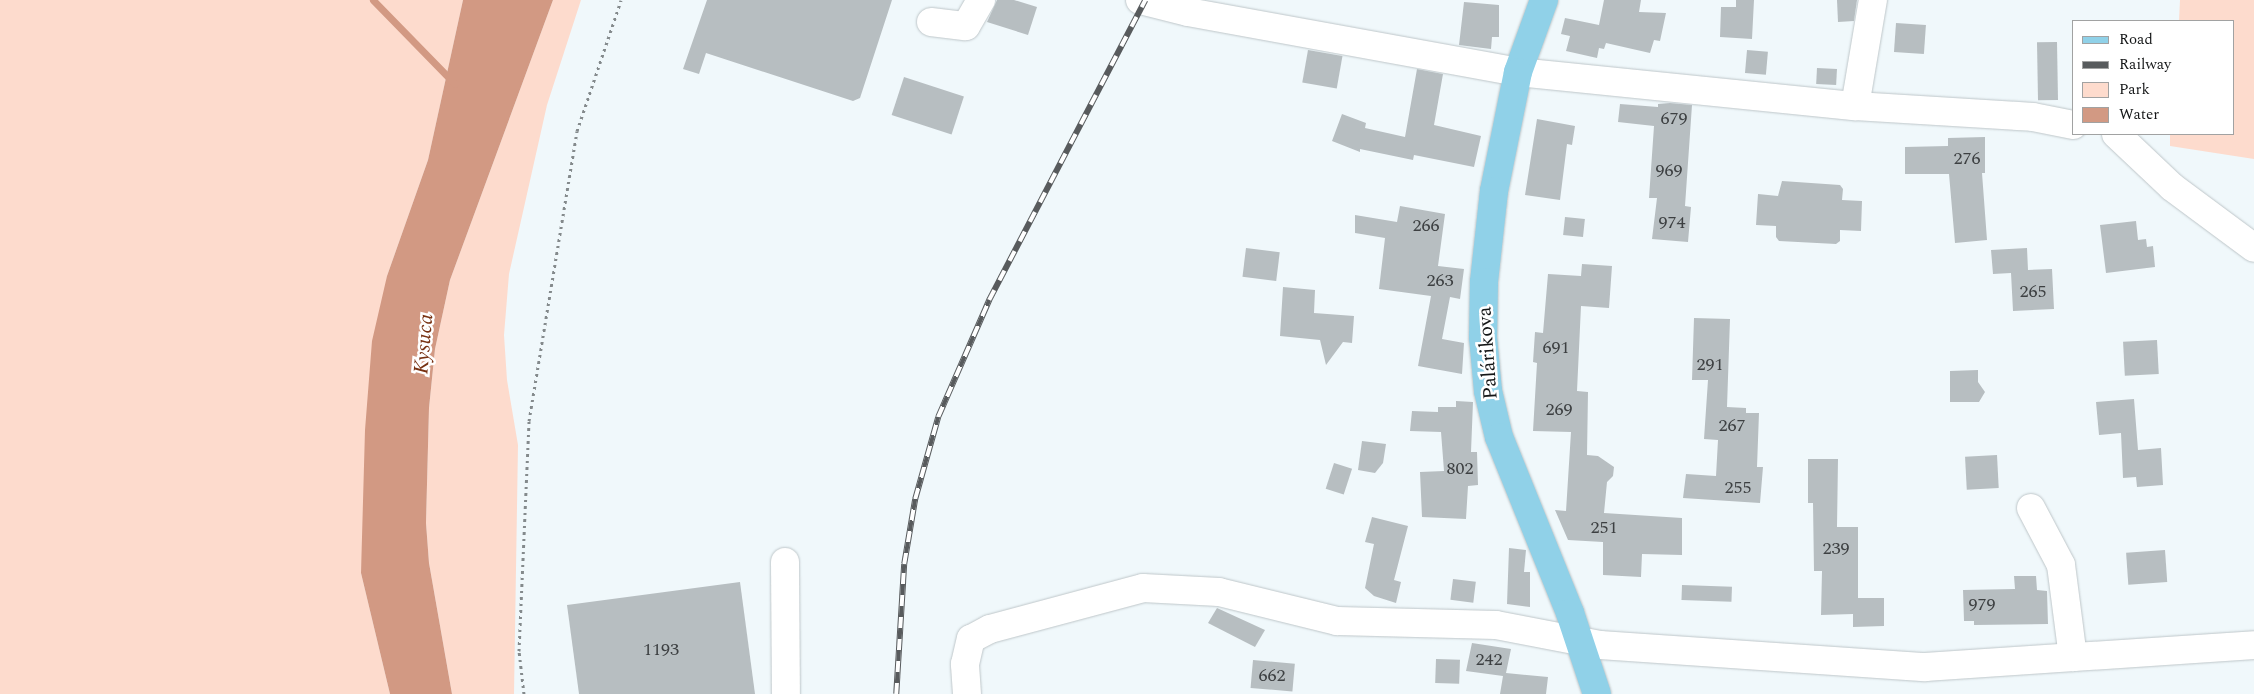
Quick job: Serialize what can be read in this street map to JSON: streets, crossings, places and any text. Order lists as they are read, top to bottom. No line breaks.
{"streets":{"main road":["Palárikova"]},"water":["Kysuca"],"house_numbers":["679","276","969","974","266","263","265","691","291","269","267","802","255","251","239","979","1193","242","662"],"legend":["Road","Railway","Park","Water"]}
